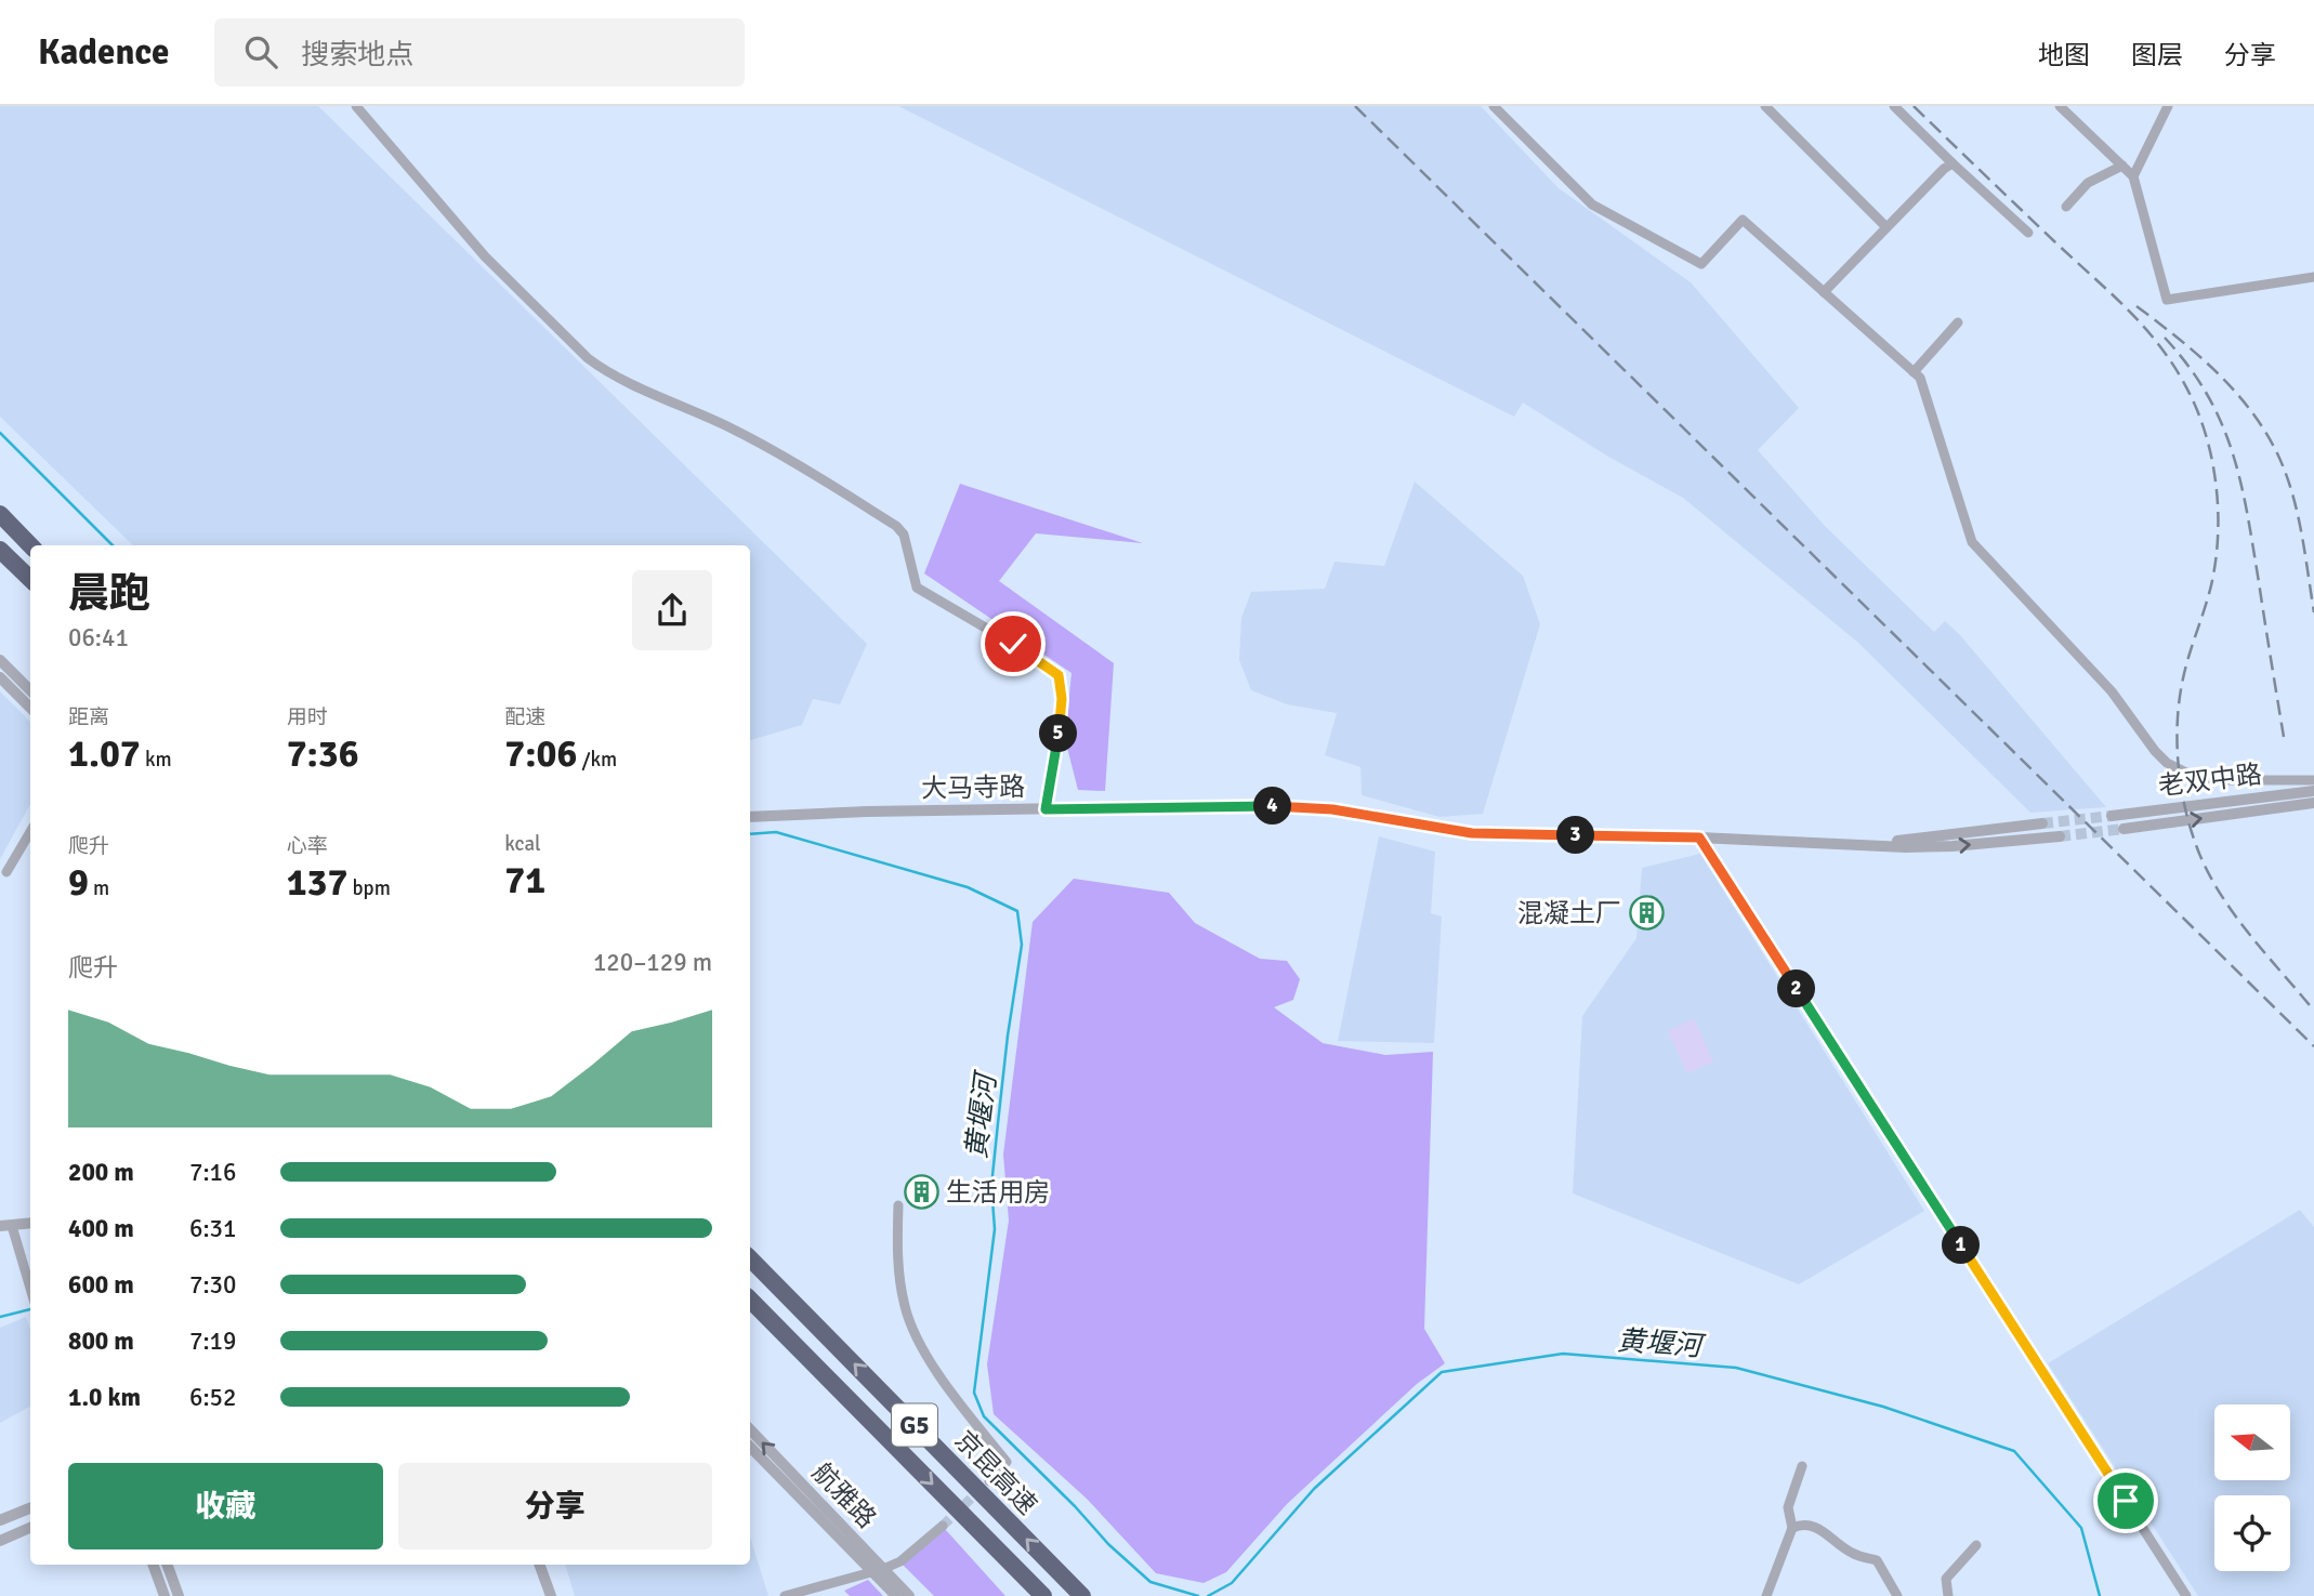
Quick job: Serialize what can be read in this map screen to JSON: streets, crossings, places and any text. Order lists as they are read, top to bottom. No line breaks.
{"streets":{"highway":["G5","京昆高速"],"street":["老双中路","大马寺路","航雅路"]},"water":["黄堰河"],"places":{"building":["混凝土厂","生活用房"]},"north":"left","page":{"header":"Kadence","search":"搜索地点","nav":["地图","图层","分享"],"heading":["晨跑","06:41"],"stats":[["距离","1.07 km"],["用时","7:36"],["配速","7:06 /km"],["爬升","9 m"],["心率","137 bpm"],["kcal","71"]],"pins":["5","4","3","2","1"],"chart":["爬升","120–129 m"],"list":[{"name":"200 m","note":"7:16"},{"name":"400 m","note":"6:31"},{"name":"600 m","note":"7:30"},{"name":"800 m","note":"7:19"},{"name":"1.0 km","note":"6:52"}],"buttons":["收藏","分享"]}}
